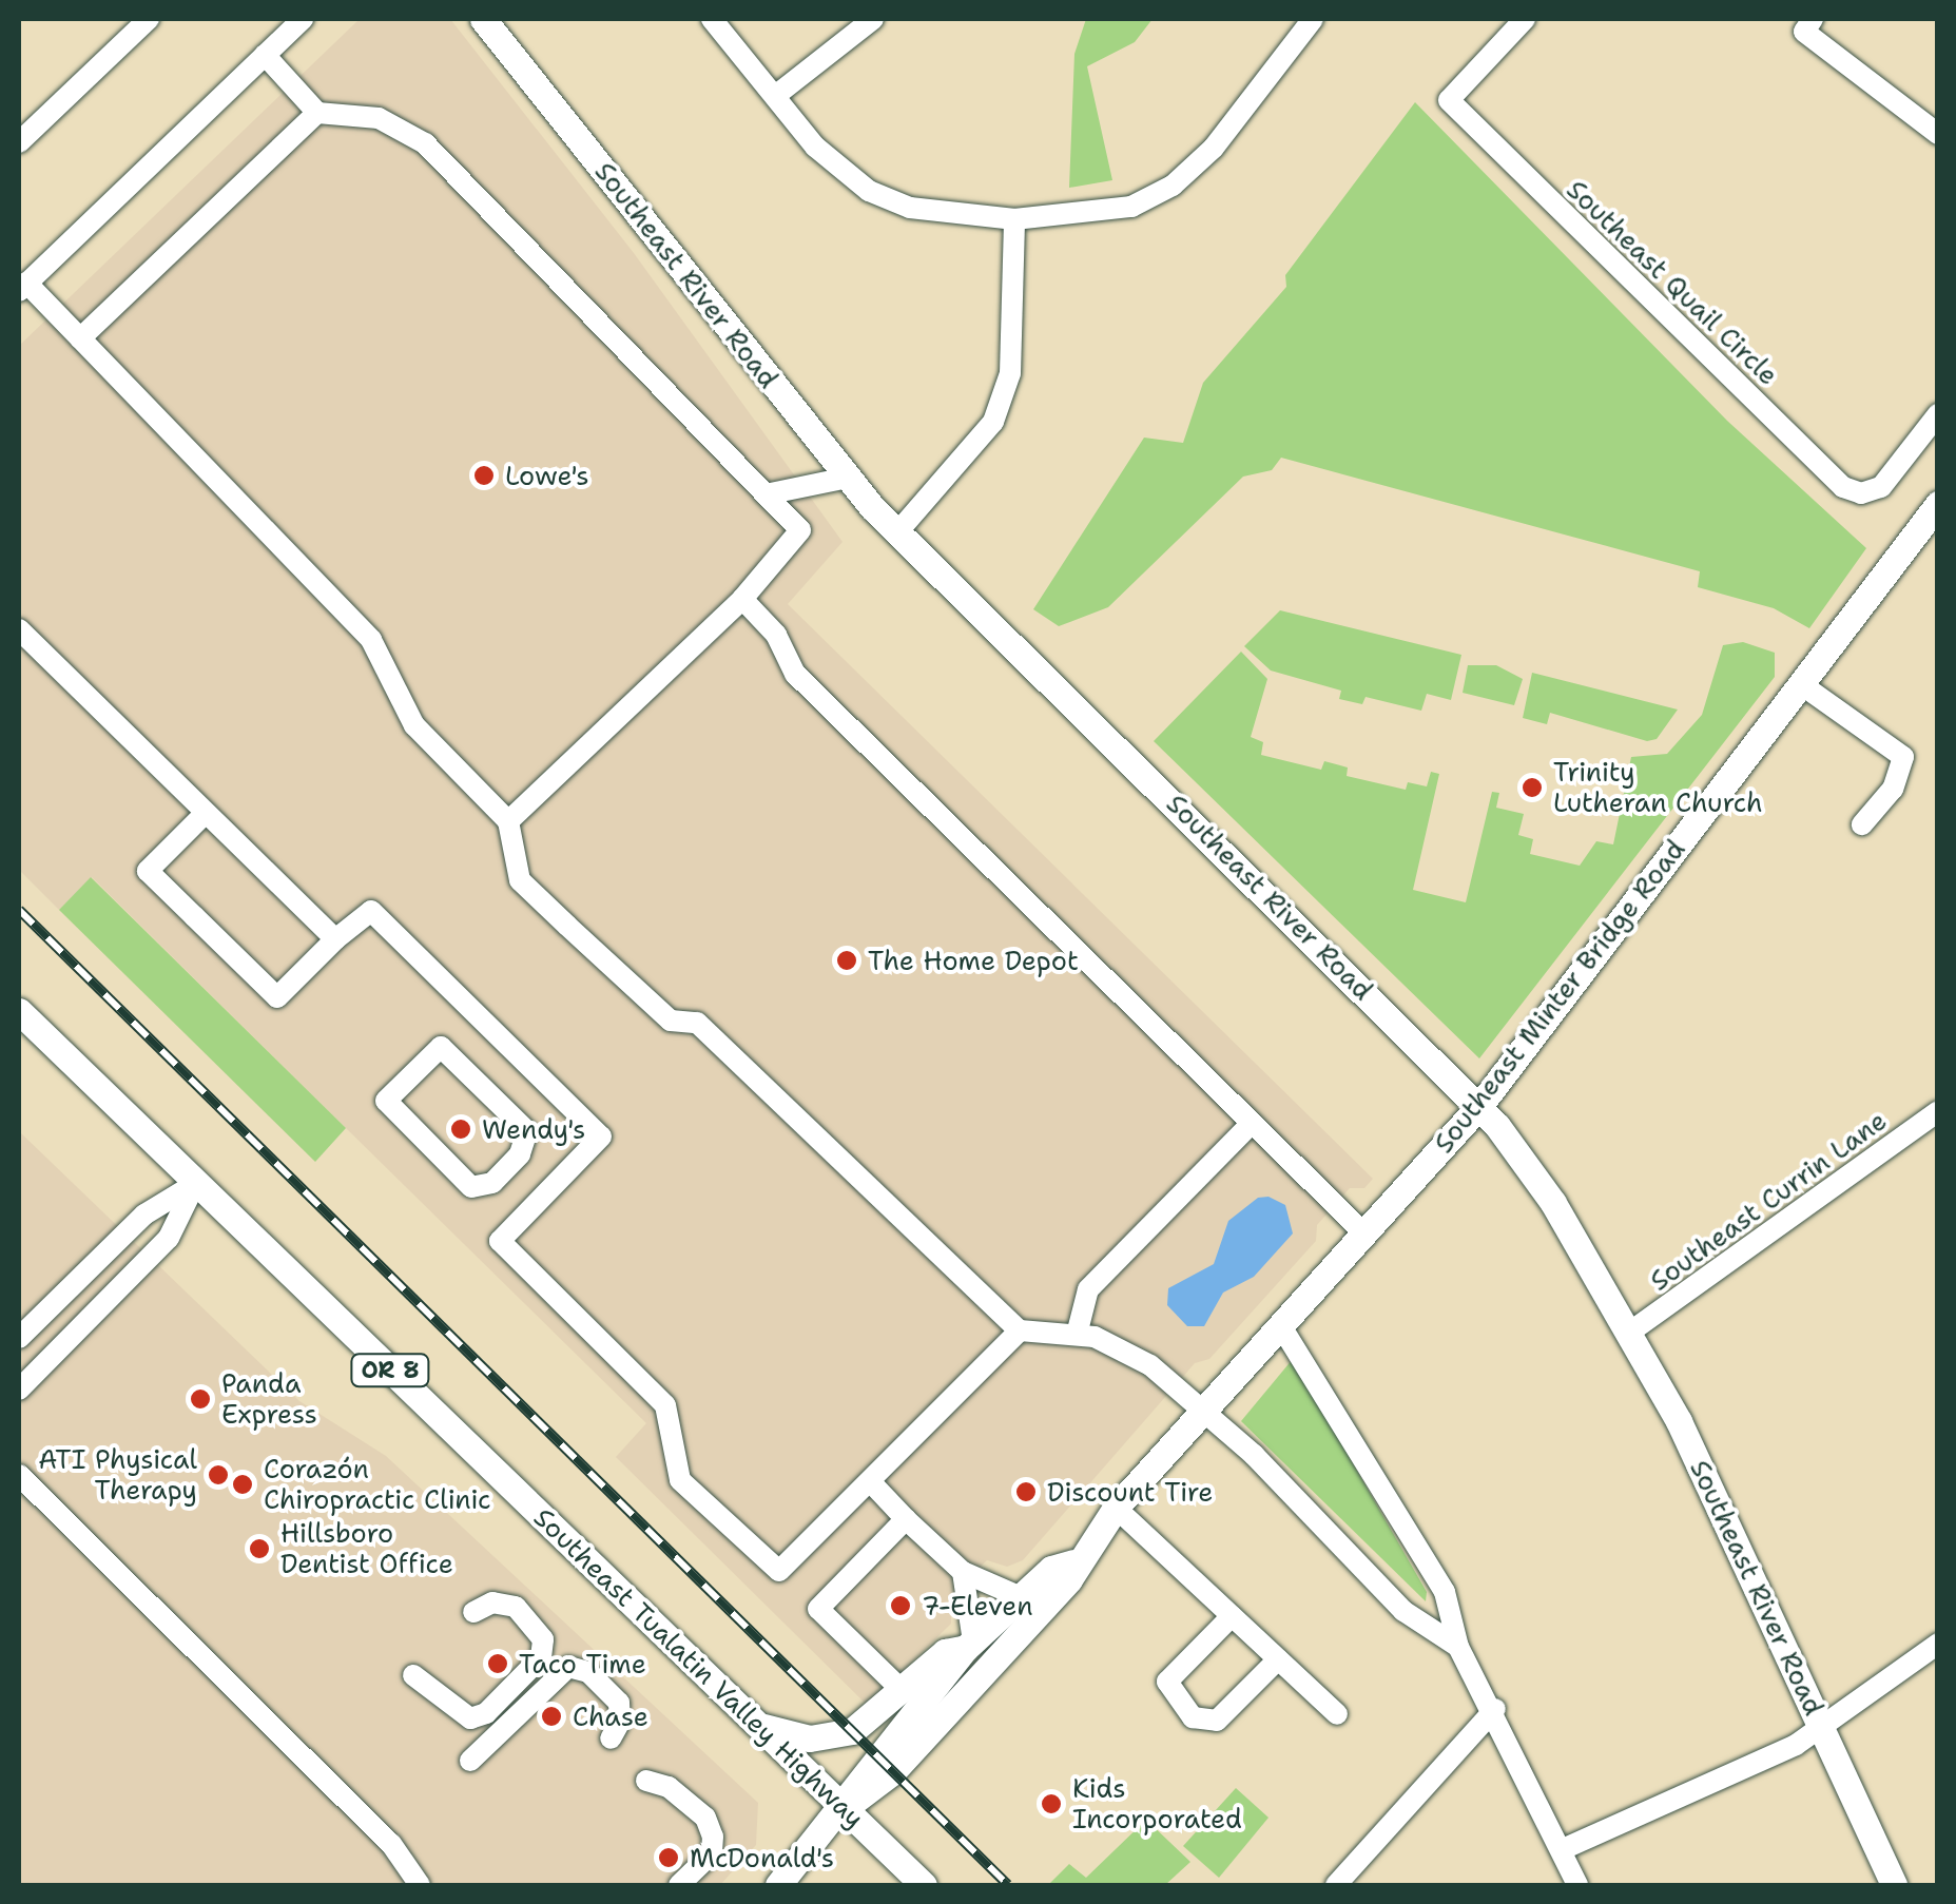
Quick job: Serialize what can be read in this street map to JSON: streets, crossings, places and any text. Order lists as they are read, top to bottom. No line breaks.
{"streets":{"main road":["Southeast River Road","Southeast Minter Bridge Road","OR 8","Southeast Tualatin Valley Highway"],"street":["Southeast Quail Circle","Southeast Currin Lane"]},"crossings":[["Southeast River Road","Southeast Minter Bridge Road"],["Southeast River Road","Southeast Currin Lane"],["Southeast Minter Bridge Road","Southeast Tualatin Valley Highway"]],"places":["Lowe's","Trinity Lutheran Church","The Home Depot","Wendy's","Panda Express","ATI Physical Therapy","Corazón Chiropractic Clinic","Discount Tire","Hillsboro Dentist Office","7-Eleven","Taco Time","Chase","Kids Incorporated","McDonald's"]}
